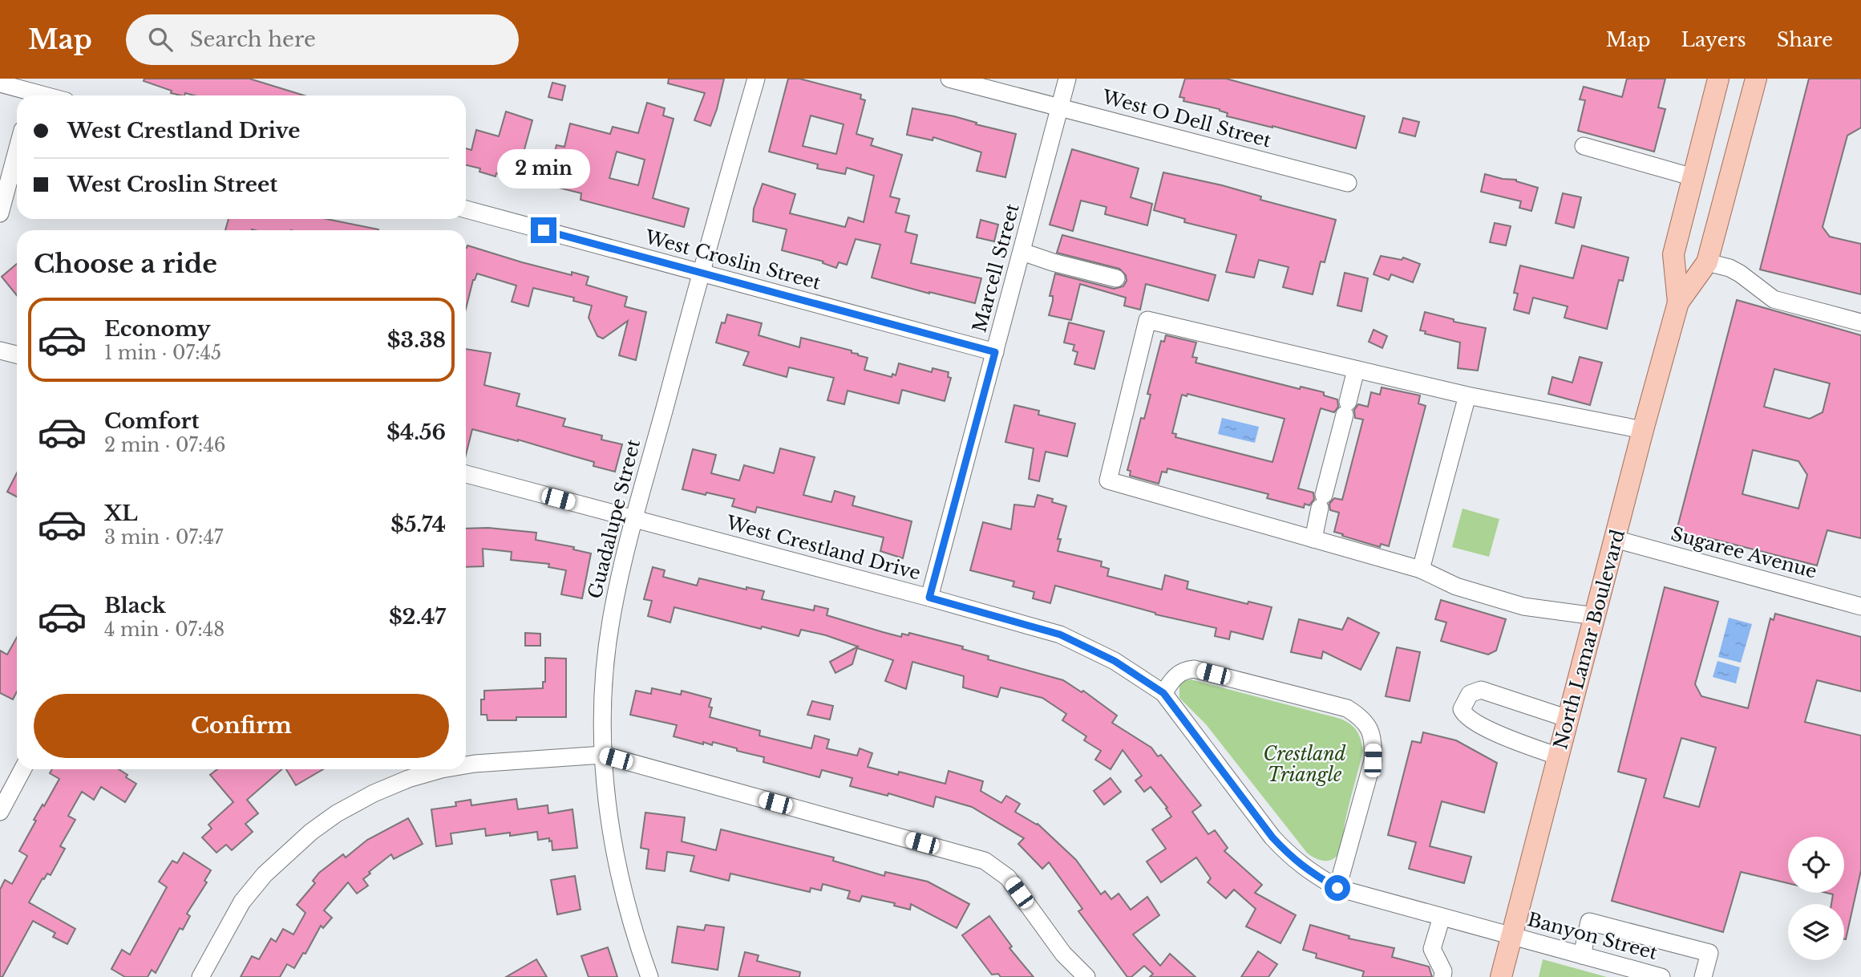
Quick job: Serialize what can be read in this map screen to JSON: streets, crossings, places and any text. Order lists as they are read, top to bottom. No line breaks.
{"streets":{"main road":["North Lamar Boulevard"],"street":["West O Dell Street","West Croslin Street","Marcell Street","Guadalupe Street","West Crestland Drive","Sugaree Avenue","Banyon Street"]},"crossings":[["West O Dell Street","Marcell Street"],["West Croslin Street","Marcell Street"],["West Croslin Street","Guadalupe Street"],["Marcell Street","West Crestland Drive"],["Guadalupe Street","West Crestland Drive"],["West Crestland Drive","North Lamar Boulevard"],["West Crestland Drive","Banyon Street"],["Sugaree Avenue","North Lamar Boulevard"],["North Lamar Boulevard","Banyon Street"]],"parks":["Crestland Triangle"],"page":{"header":"Map","search":"Search here","nav":["Map","Layers","Share"],"banner":["West Crestland Drive","West Croslin Street"],"bubble":"2 min","heading":"Choose a ride","list":[{"name":"Economy","note":"1 min · 07:45","value":"$3.38"},{"name":"Comfort","note":"2 min · 07:46","value":"$4.56"},{"name":"XL","note":"3 min · 07:47","value":"$5.74"},{"name":"Black","note":"4 min · 07:48","value":"$2.47"}],"buttons":"Confirm"}}
